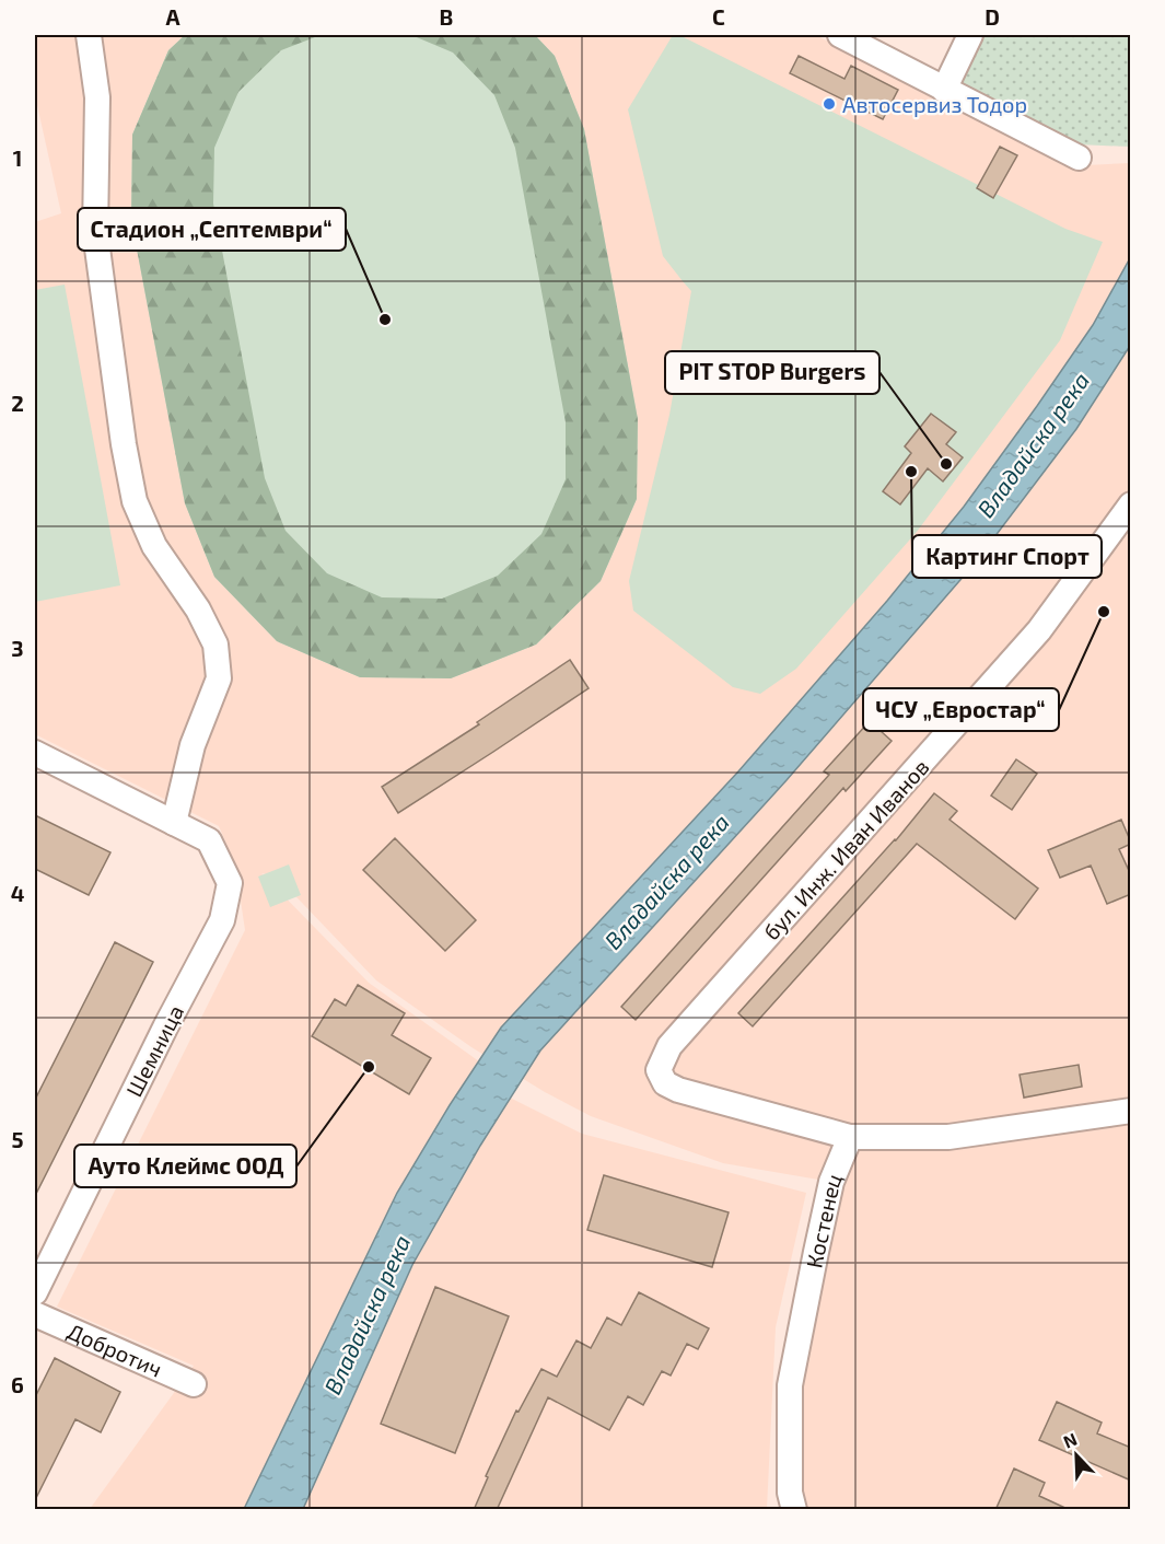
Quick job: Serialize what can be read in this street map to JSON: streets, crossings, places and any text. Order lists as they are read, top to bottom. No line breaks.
{"streets":{"street":["бул. Инж. Иван Иванов","Шемница","Костенец","Добротич"]},"crossings":[["бул. Инж. Иван Иванов","Костенец"]],"water":["Владайска река"],"places":["Автосервиз Тодор","Стадион „Септември“","PIT STOP Burgers","Картинг Спорт","ЧСУ „Евростар“","Ауто Клеймс ООД"],"north":"top left","grid":{"columns":["A","B","C","D"],"rows":["1","2","3","4","5","6"]}}
